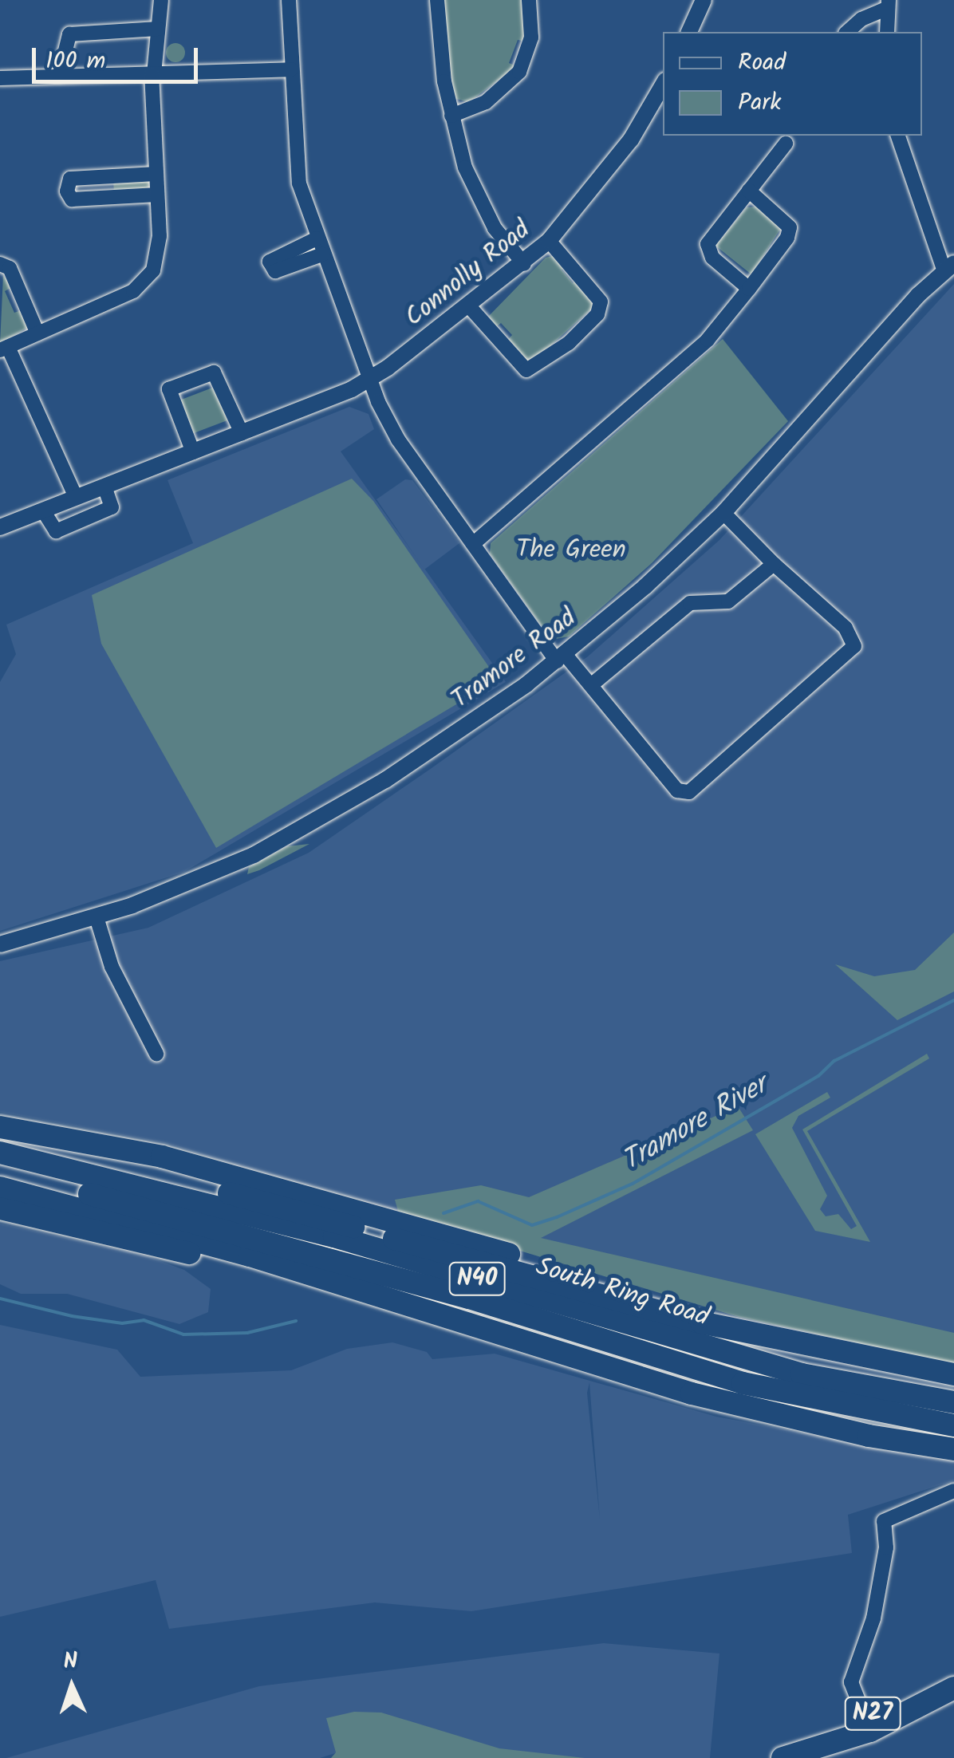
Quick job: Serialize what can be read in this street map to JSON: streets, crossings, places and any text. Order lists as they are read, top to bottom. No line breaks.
{"streets":{"highway":["N40","South Ring Road","N27"],"street":["Connolly Road","Tramore Road"]},"water":["Tramore River"],"parks":["The Green"],"legend":["Road","Park"],"scale_bar":"100 m","north":"top"}
